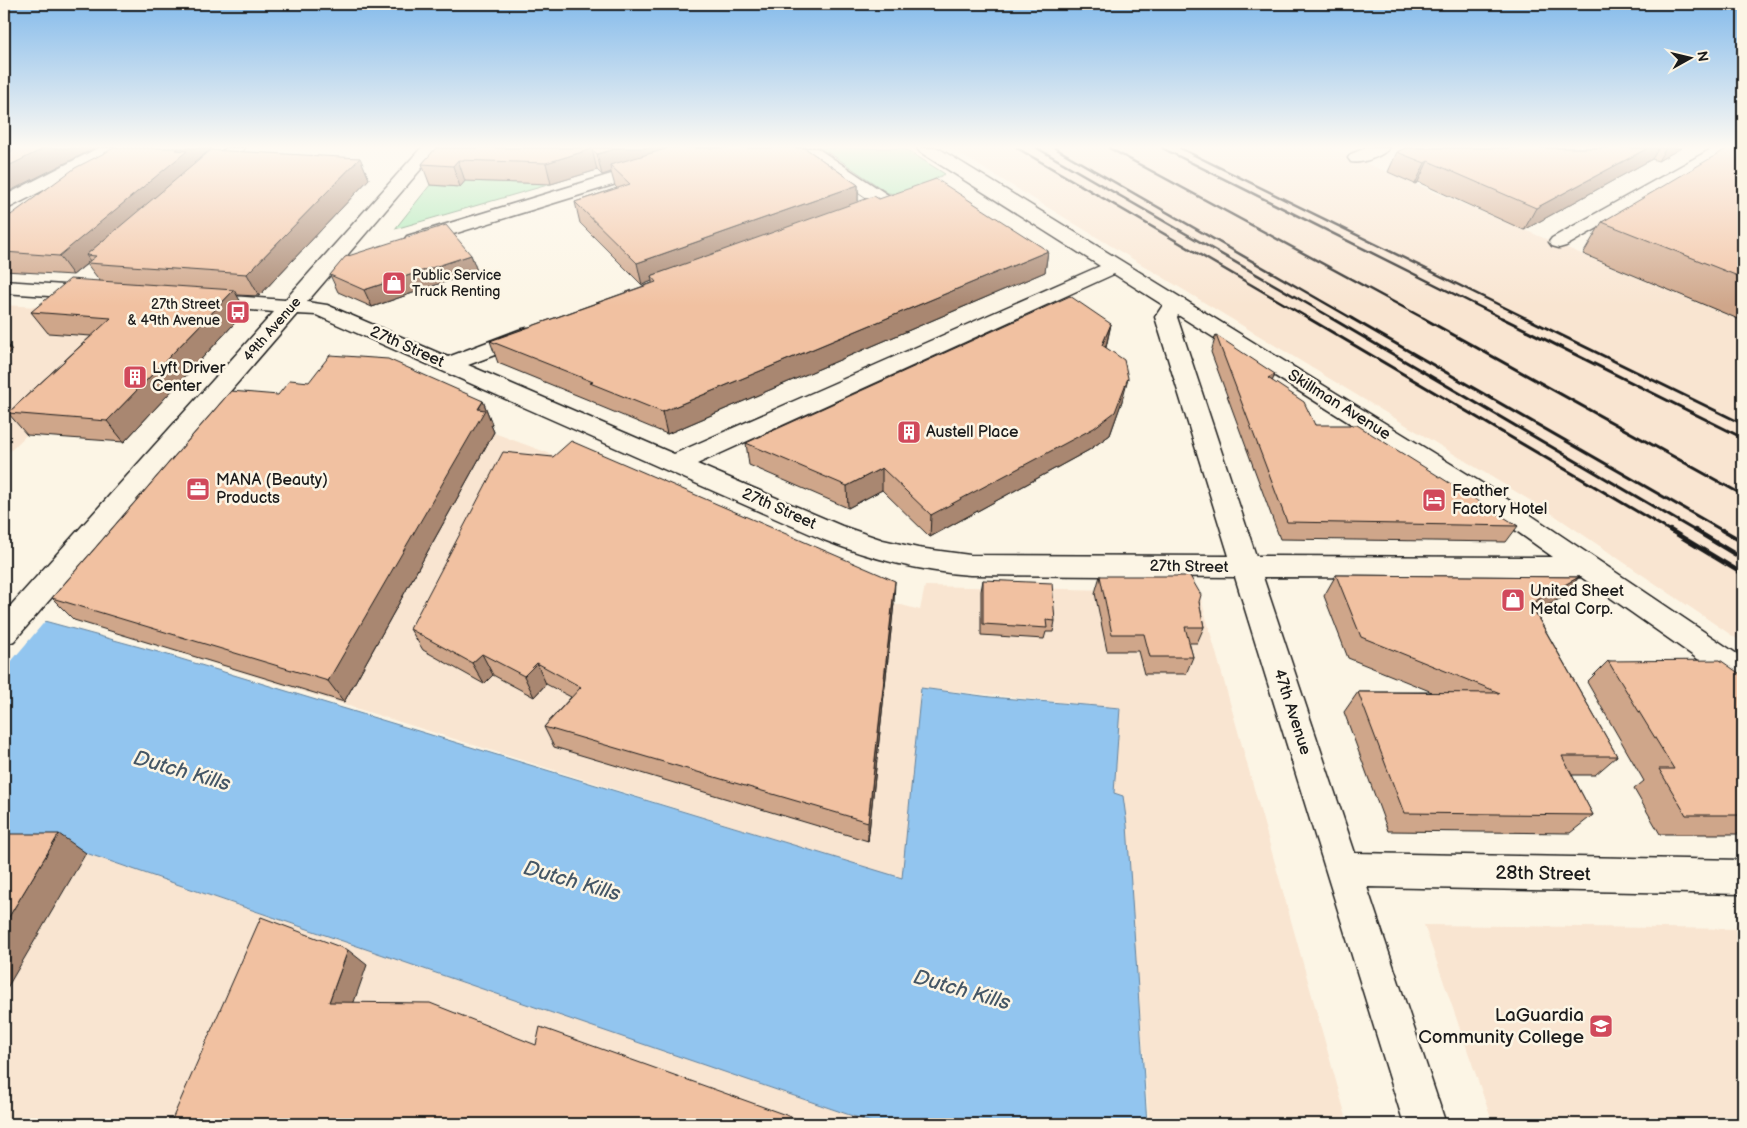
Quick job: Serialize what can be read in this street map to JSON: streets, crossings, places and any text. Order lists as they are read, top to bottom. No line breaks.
{"streets":{"main road":["49th Avenue","27th Street","Skillman Avenue","47th Avenue","28th Street"]},"crossings":[["49th Avenue","27th Street"],["27th Street","Skillman Avenue"],["27th Street","47th Avenue"],["Skillman Avenue","47th Avenue"],["47th Avenue","28th Street"]],"water":["Dutch Kills"],"places":{"shop":["Public Service Truck Renting","United Sheet Metal Corp."],"bus stop":["27th Street & 49th Avenue"],"building":["Lyft Driver Center","Austell Place"],"office":["MANA (Beauty) Products"],"hotel":["Feather Factory Hotel"],"school or university":["LaGuardia Community College"]},"north":"right"}
